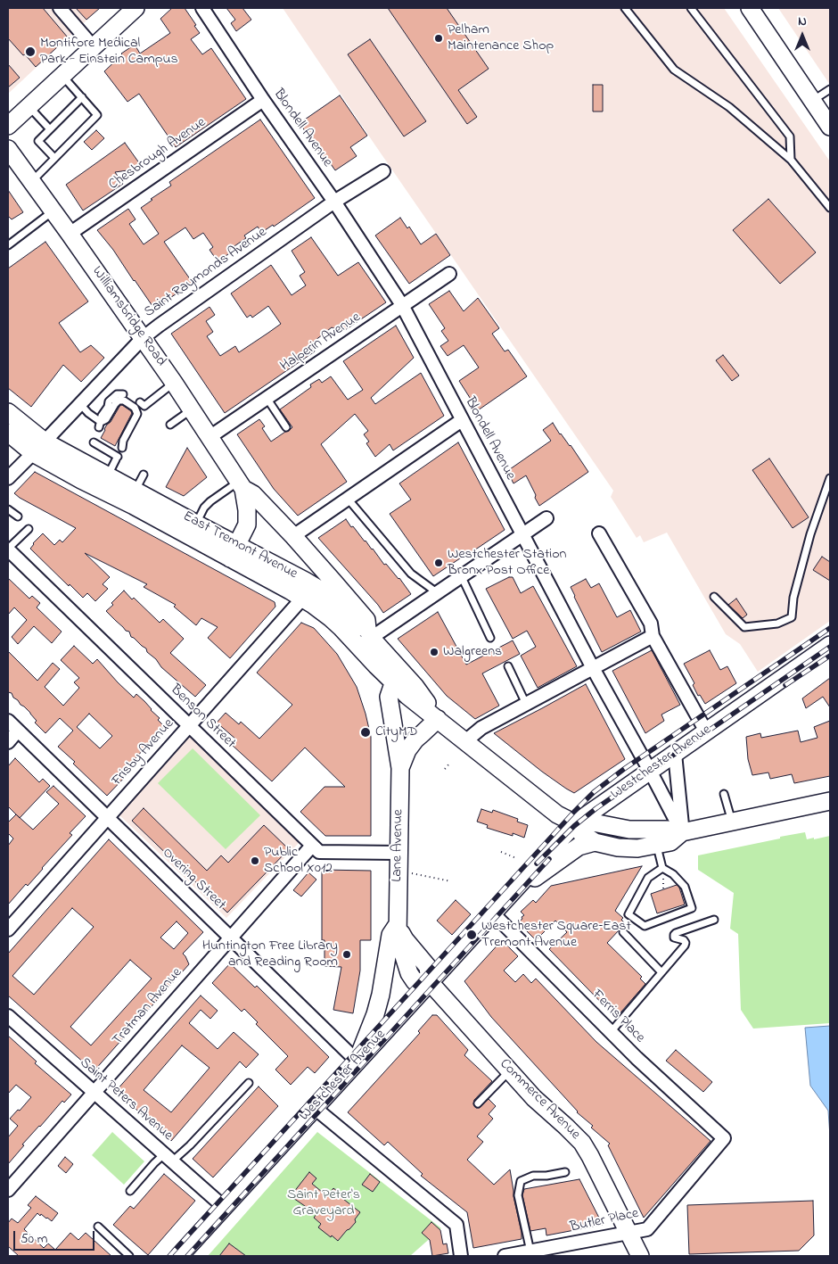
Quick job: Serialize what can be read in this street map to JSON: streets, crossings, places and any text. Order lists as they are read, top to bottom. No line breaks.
{"streets":{"main road":["Williamsbridge Road","East Tremont Avenue","Westchester Avenue","Lane Avenue","Commerce Avenue"],"street":["Blondell Avenue","Chesbrough Avenue","Saint Raymonds Avenue","Halperin Avenue","Benson Street","Frisby Avenue","Overing Street","Tratman Avenue","Ferris Place","Saint Peters Avenue","Butler Place"]},"crossings":[["Blondell Avenue","Chesbrough Avenue"],["Blondell Avenue","Saint Raymonds Avenue"],["Blondell Avenue","Halperin Avenue"],["Blondell Avenue","Westchester Avenue"],["Chesbrough Avenue","Williamsbridge Road"],["Saint Raymonds Avenue","Williamsbridge Road"],["Saint Raymonds Avenue","East Tremont Avenue"],["Williamsbridge Road","Halperin Avenue"],["Williamsbridge Road","East Tremont Avenue"],["East Tremont Avenue","Frisby Avenue"],["East Tremont Avenue","Westchester Avenue"],["East Tremont Avenue","Lane Avenue"],["Benson Street","Frisby Avenue"],["Benson Street","Lane Avenue"],["Benson Street","Tratman Avenue"],["Frisby Avenue","Overing Street"],["Westchester Avenue","Lane Avenue"],["Westchester Avenue","Overing Street"],["Westchester Avenue","Ferris Place"],["Westchester Avenue","Saint Peters Avenue"],["Westchester Avenue","Commerce Avenue"],["Lane Avenue","Commerce Avenue"],["Overing Street","Tratman Avenue"],["Tratman Avenue","Saint Peters Avenue"],["Ferris Place","Butler Place"],["Commerce Avenue","Butler Place"]],"parks":["Saint Peter's Graveyard"],"places":["Pelham Maintenance Shop","Montifore Medical Park - Einstein Campus","Westchester Station Bronx Post Office","Walgreens","CityMD","Public School X012","Westchester Square–East Tremont Avenue","Huntington Free Library and Reading Room"],"scale_bar":"50 m","north":"top"}
